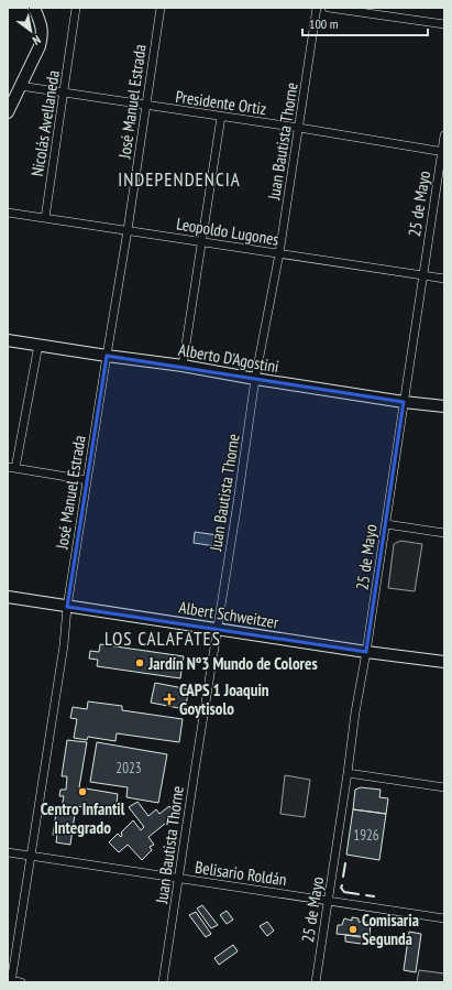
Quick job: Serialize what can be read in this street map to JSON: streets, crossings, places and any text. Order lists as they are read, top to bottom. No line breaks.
{"streets":{"main road":["Alberto D'Agostini","Albert Schweitzer"],"street":["José Manuel Estrada","Presidente Ortiz","Nicolás Avellaneda","Juan Bautista Thorne","25 de Mayo","Leopoldo Lugones","Belisario Roldán"]},"crossings":[["José Manuel Estrada","Presidente Ortiz"],["José Manuel Estrada","Leopoldo Lugones"],["José Manuel Estrada","Alberto D'Agostini"],["José Manuel Estrada","Albert Schweitzer"],["José Manuel Estrada","Belisario Roldán"],["Presidente Ortiz","Nicolás Avellaneda"],["Presidente Ortiz","Juan Bautista Thorne"],["Presidente Ortiz","25 de Mayo"],["Nicolás Avellaneda","Leopoldo Lugones"],["Juan Bautista Thorne","Leopoldo Lugones"],["Juan Bautista Thorne","Alberto D'Agostini"],["Juan Bautista Thorne","Albert Schweitzer"],["Juan Bautista Thorne","Belisario Roldán"],["25 de Mayo","Leopoldo Lugones"],["25 de Mayo","Alberto D'Agostini"],["25 de Mayo","Albert Schweitzer"],["25 de Mayo","Belisario Roldán"]],"districts":["INDEPENDENCIA","LOS CALAFATES"],"places":{"other":["Jardín Nº3 Mundo de Colores","Centro Infantil Integrado","Comisaria Segunda"],"health":["CAPS 1 Joaquin Goytisolo"]},"house_numbers":["2023","1926"],"scale_bar":"100 m","north":"bottom right"}
